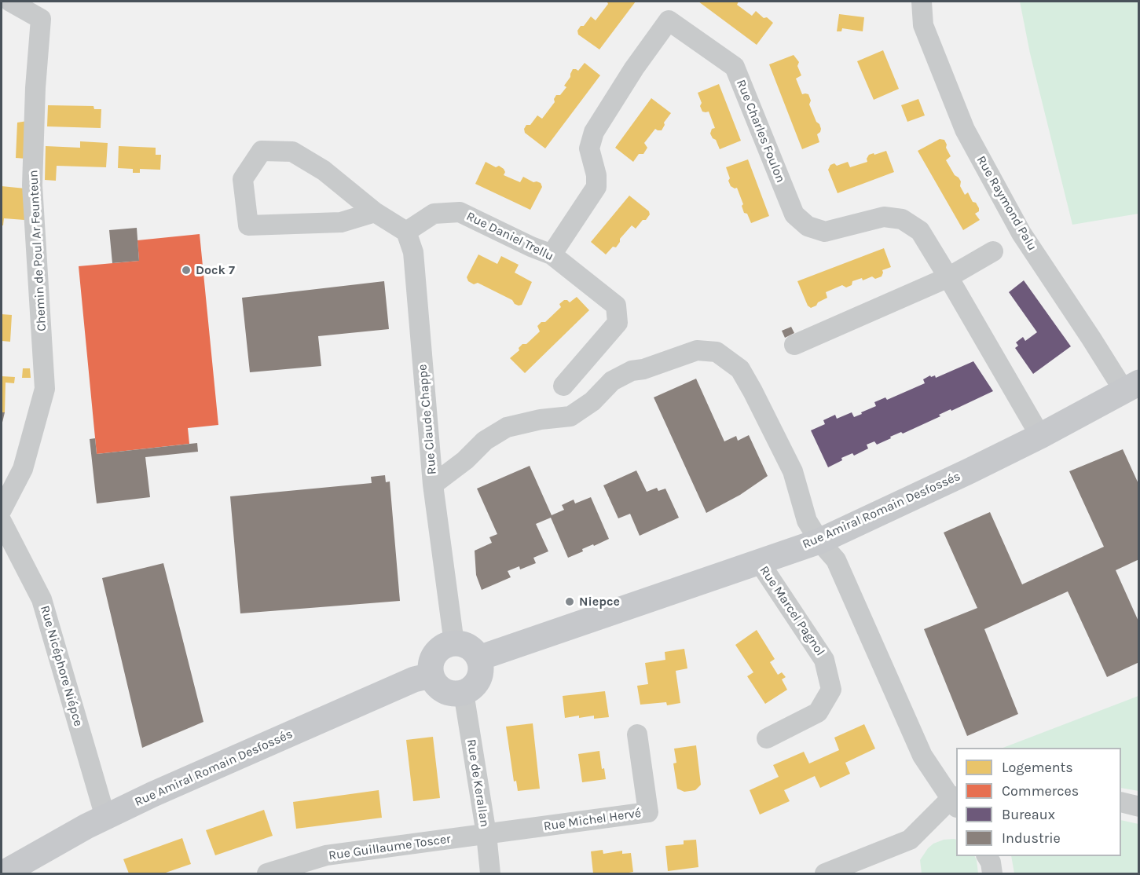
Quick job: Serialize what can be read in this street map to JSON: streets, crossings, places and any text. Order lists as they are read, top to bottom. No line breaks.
{"streets":{"main road":["Rue Amiral Romain Desfossés"],"street":["Rue Charles Foulon","Rue Raymond Palu","Rue Daniel Trellu","Chemin de Poul Ar Feunteun","Rue Claude Chappe","Rue Marcel Pagnol","Rue Nicéphore Niépce","Rue de Kerallan","Rue Michel Hervé","Rue Guillaume Toscer"]},"crossings":[["Rue Charles Foulon","Rue Daniel Trellu"],["Rue Charles Foulon","Rue Amiral Romain Desfossés"],["Rue Raymond Palu","Rue Amiral Romain Desfossés"],["Rue Daniel Trellu","Rue Claude Chappe"],["Rue Claude Chappe","Rue Amiral Romain Desfossés"],["Rue Claude Chappe","Rue de Kerallan"],["Rue Amiral Romain Desfossés","Rue Marcel Pagnol"],["Rue Amiral Romain Desfossés","Rue Nicéphore Niépce"],["Rue Amiral Romain Desfossés","Rue de Kerallan"],["Rue de Kerallan","Rue Michel Hervé"],["Rue de Kerallan","Rue Guillaume Toscer"],["Rue Michel Hervé","Rue Guillaume Toscer"]],"places":["Dock 7","Niepce"],"legend":["Logements","Commerces","Bureaux","Industrie"]}
